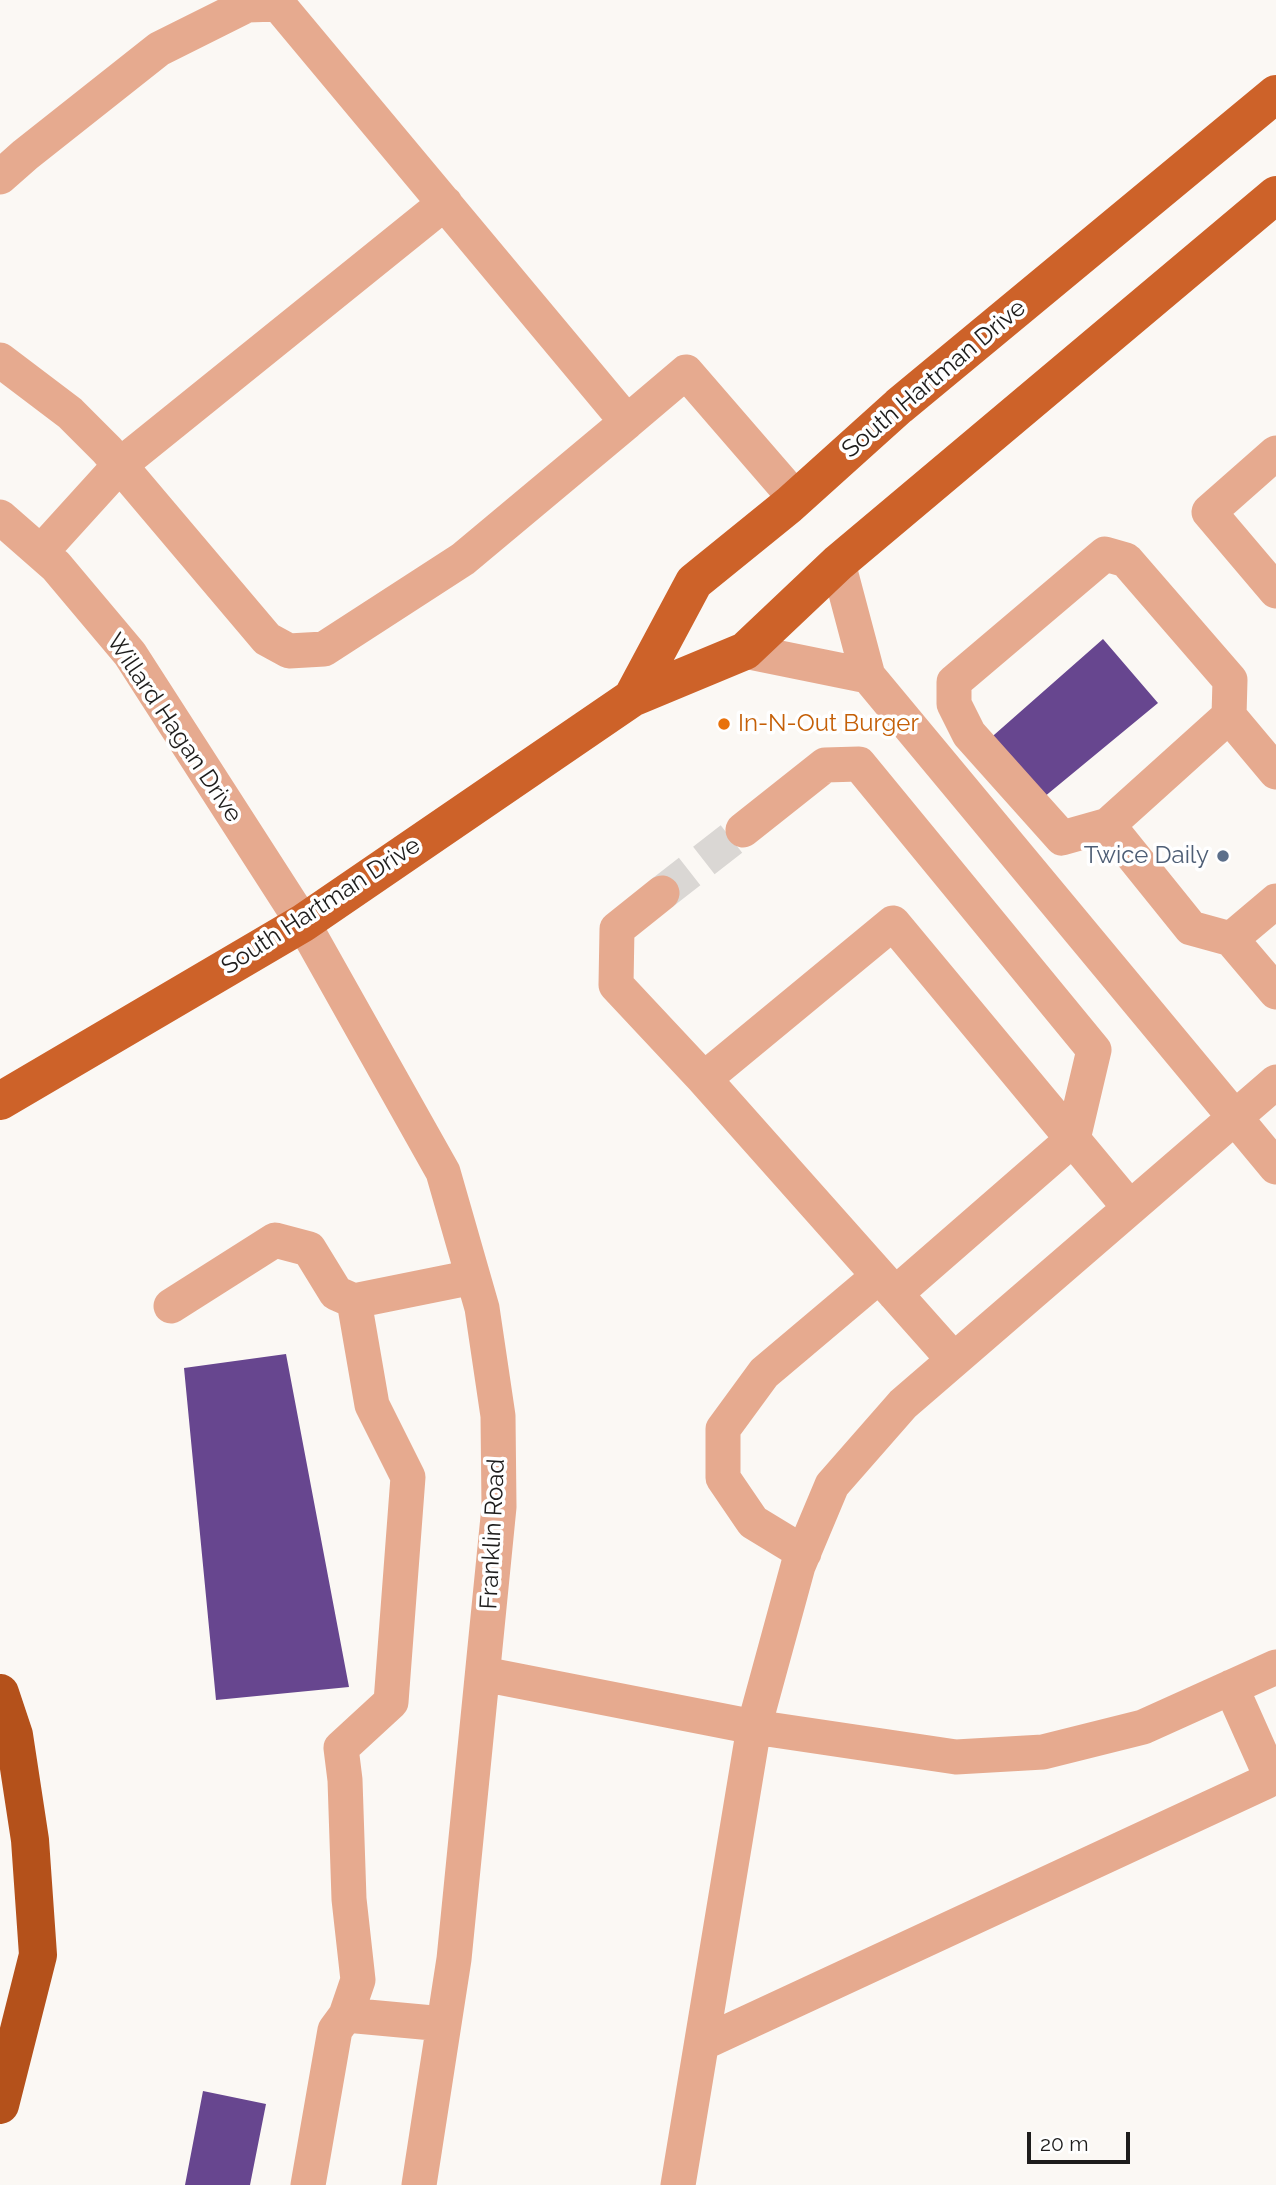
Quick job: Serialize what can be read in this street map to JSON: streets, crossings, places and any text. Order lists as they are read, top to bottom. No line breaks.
{"streets":{"main road":["South Hartman Drive"],"street":["Willard Hagan Drive","Franklin Road"]},"crossings":[["South Hartman Drive","Willard Hagan Drive"],["South Hartman Drive","Franklin Road"],["Willard Hagan Drive","Franklin Road"]],"places":["In-N-Out Burger","Twice Daily"],"scale_bar":"20 m"}
